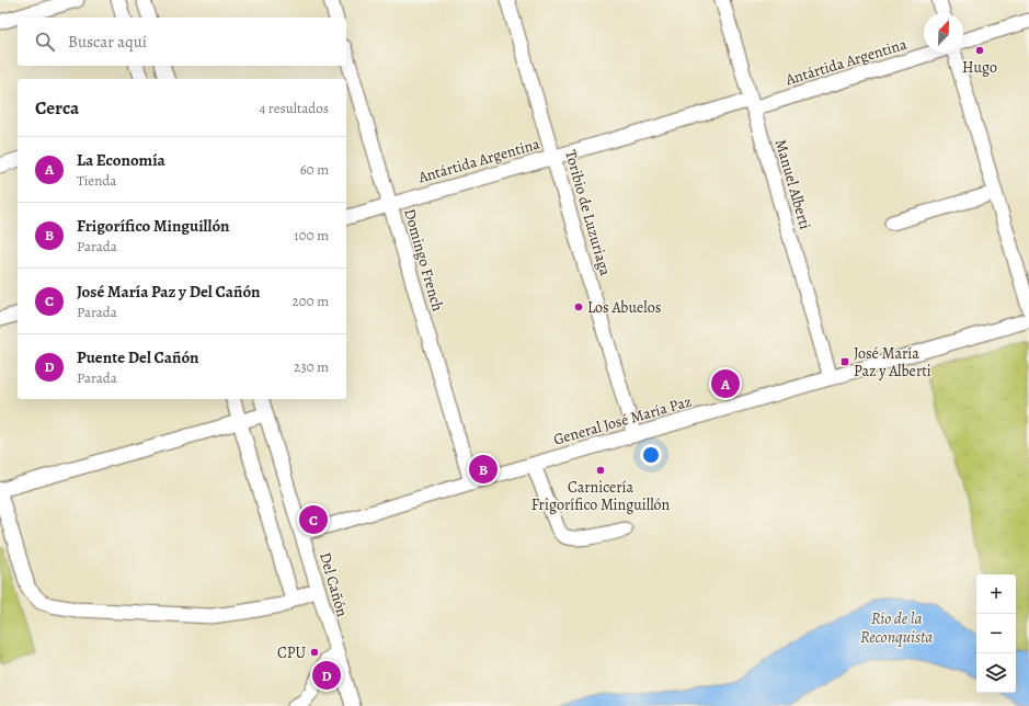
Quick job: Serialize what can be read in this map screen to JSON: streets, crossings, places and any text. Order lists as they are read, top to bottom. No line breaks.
{"streets":{"street":["Antártida Argentina","Manuel Alberti","Toribio de Luzuriaga","Domingo French","General José María Paz","Del Cañón"]},"crossings":[["Antártida Argentina","Manuel Alberti"],["Antártida Argentina","Toribio de Luzuriaga"],["Antártida Argentina","Domingo French"],["Manuel Alberti","General José María Paz"],["Toribio de Luzuriaga","General José María Paz"],["Domingo French","General José María Paz"],["General José María Paz","Del Cañón"]],"water":["Río de la Reconquista"],"places":{"other":["Hugo","Los Abuelos","Carnicería Frigorífico Minguillón","CPU"],"transit":["José María Paz y Alberti"]},"north":"top right","page":{"search":"Buscar aquí","heading":["Cerca","4 resultados"],"list":[{"mark":"A","name":"La Economía","note":"Tienda","value":"60 m"},{"mark":"B","name":"Frigorífico Minguillón","note":"Parada","value":"100 m"},{"mark":"C","name":"José María Paz y Del Cañón","note":"Parada","value":"200 m"},{"mark":"D","name":"Puente Del Cañón","note":"Parada","value":"230 m"}],"pins":["A","B","C","D"],"map_buttons":["+","−"]}}
